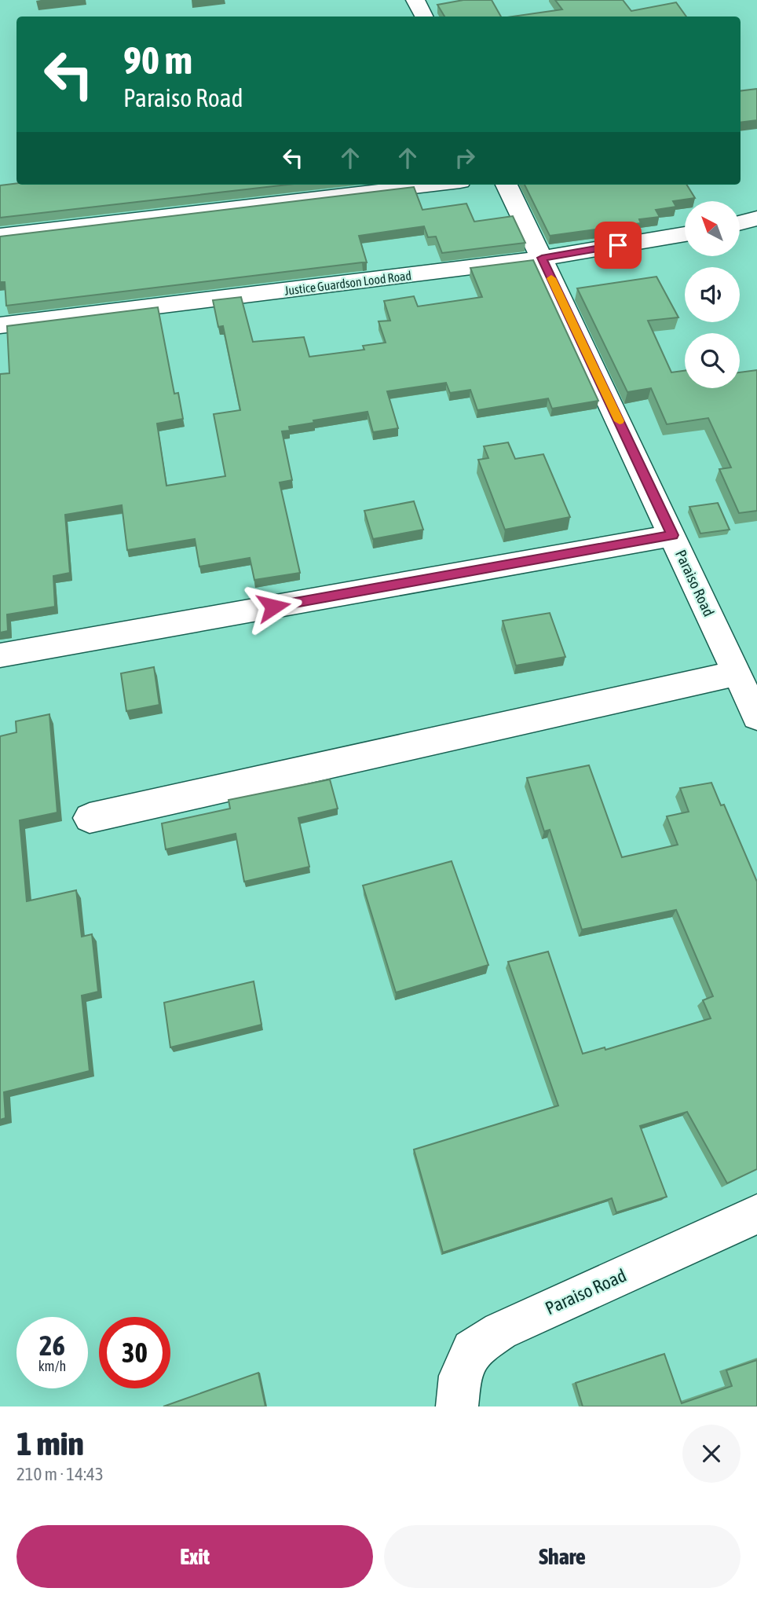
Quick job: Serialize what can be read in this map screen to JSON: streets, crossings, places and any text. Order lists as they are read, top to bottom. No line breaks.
{"streets":{"street":["Justice Guardson Lood Road","Paraiso Road"]},"crossings":[["Justice Guardson Lood Road","Paraiso Road"]],"north":"top left","page":{"turn":["90 m","Paraiso Road"],"speed":"26 km/h","limit":"30","heading":["1 min","210 m · 14:43"],"buttons":["Exit","Share"]}}
